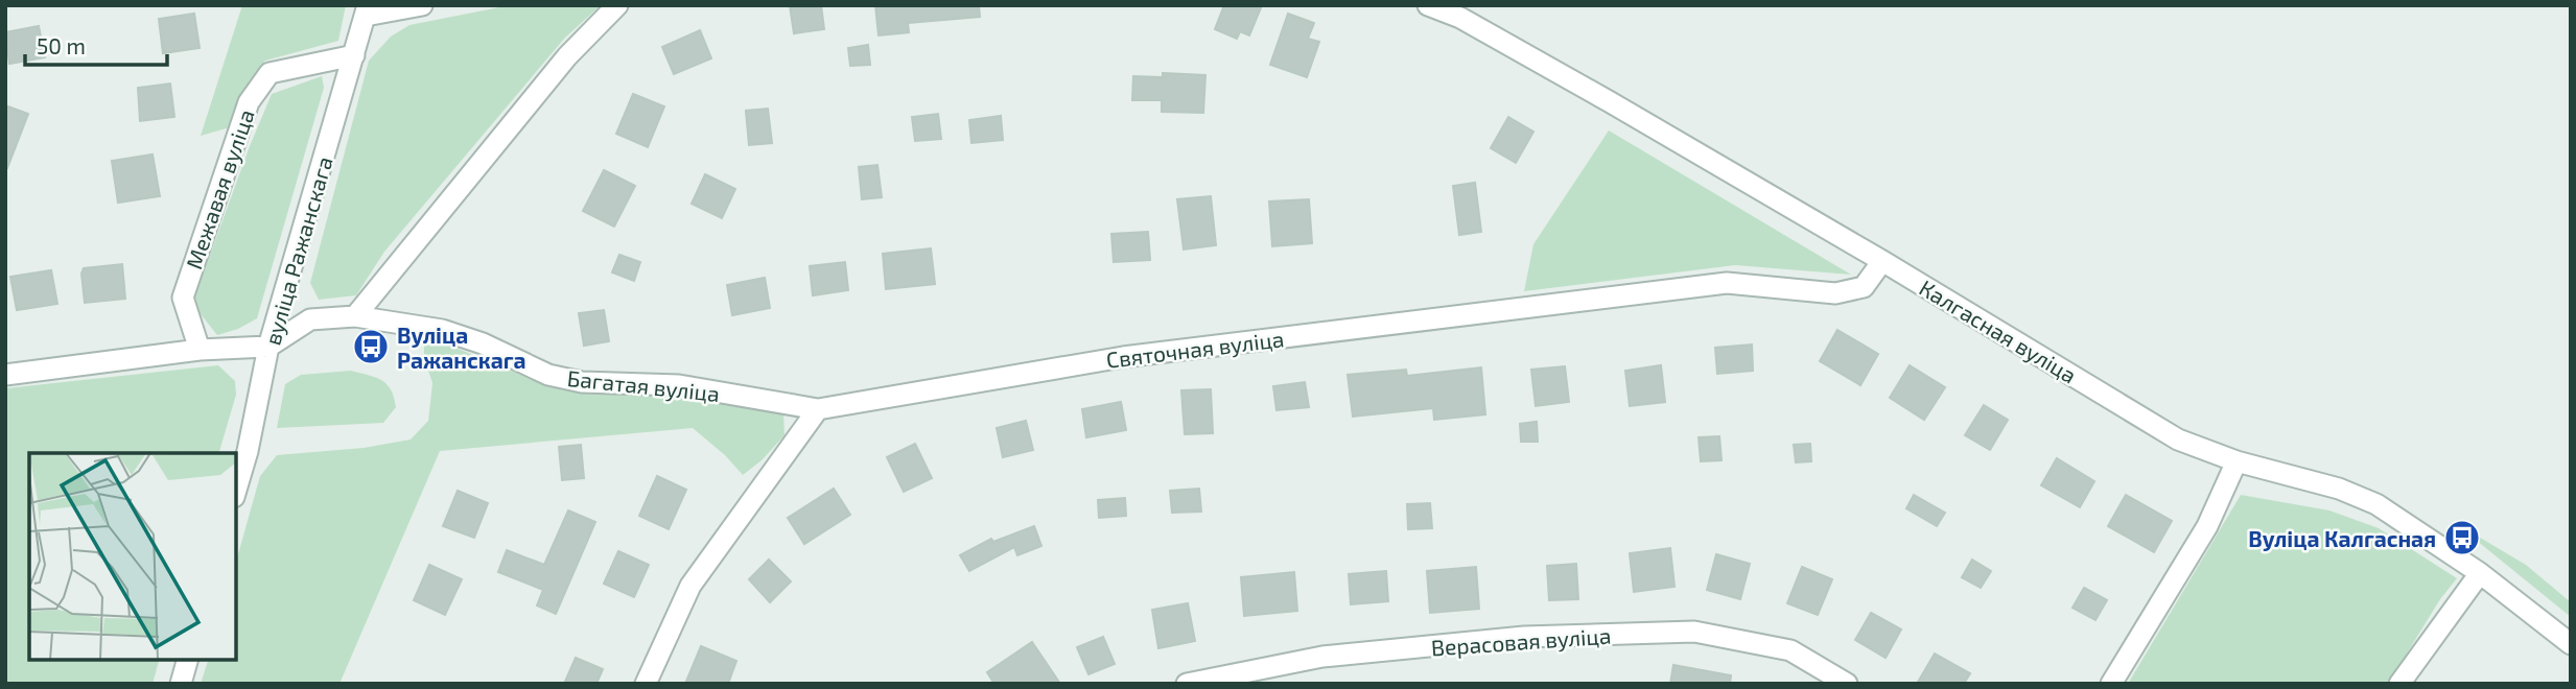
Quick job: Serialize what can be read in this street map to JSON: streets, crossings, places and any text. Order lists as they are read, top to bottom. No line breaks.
{"streets":{"street":["Межавая вуліца","вуліца Ражанскага","Калгасная вуліца","Святочная вуліца","Багатая вуліца","Верасовая вуліца"]},"crossings":[["Межавая вуліца","вуліца Ражанскага"],["вуліца Ражанскага","Багатая вуліца"],["Калгасная вуліца","Святочная вуліца"],["Святочная вуліца","Багатая вуліца"]],"places":{"bus stop":["Вуліца Ражанскага","Вуліца Калгасная"]},"scale_bar":"50 m"}
